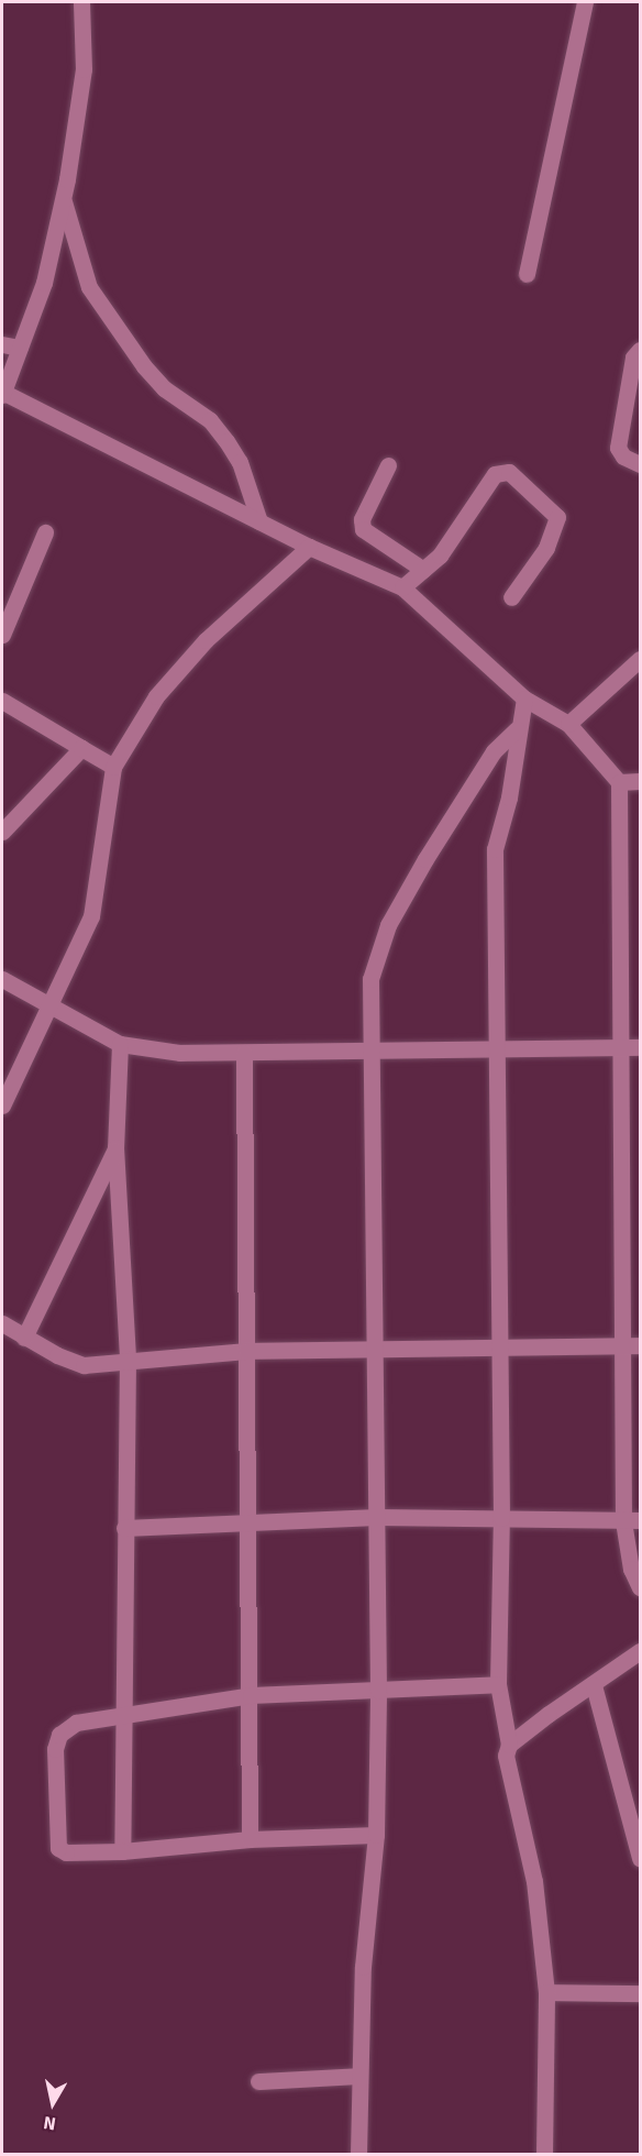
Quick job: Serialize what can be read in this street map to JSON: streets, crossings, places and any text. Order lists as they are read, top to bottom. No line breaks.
{"north":"bottom"}
